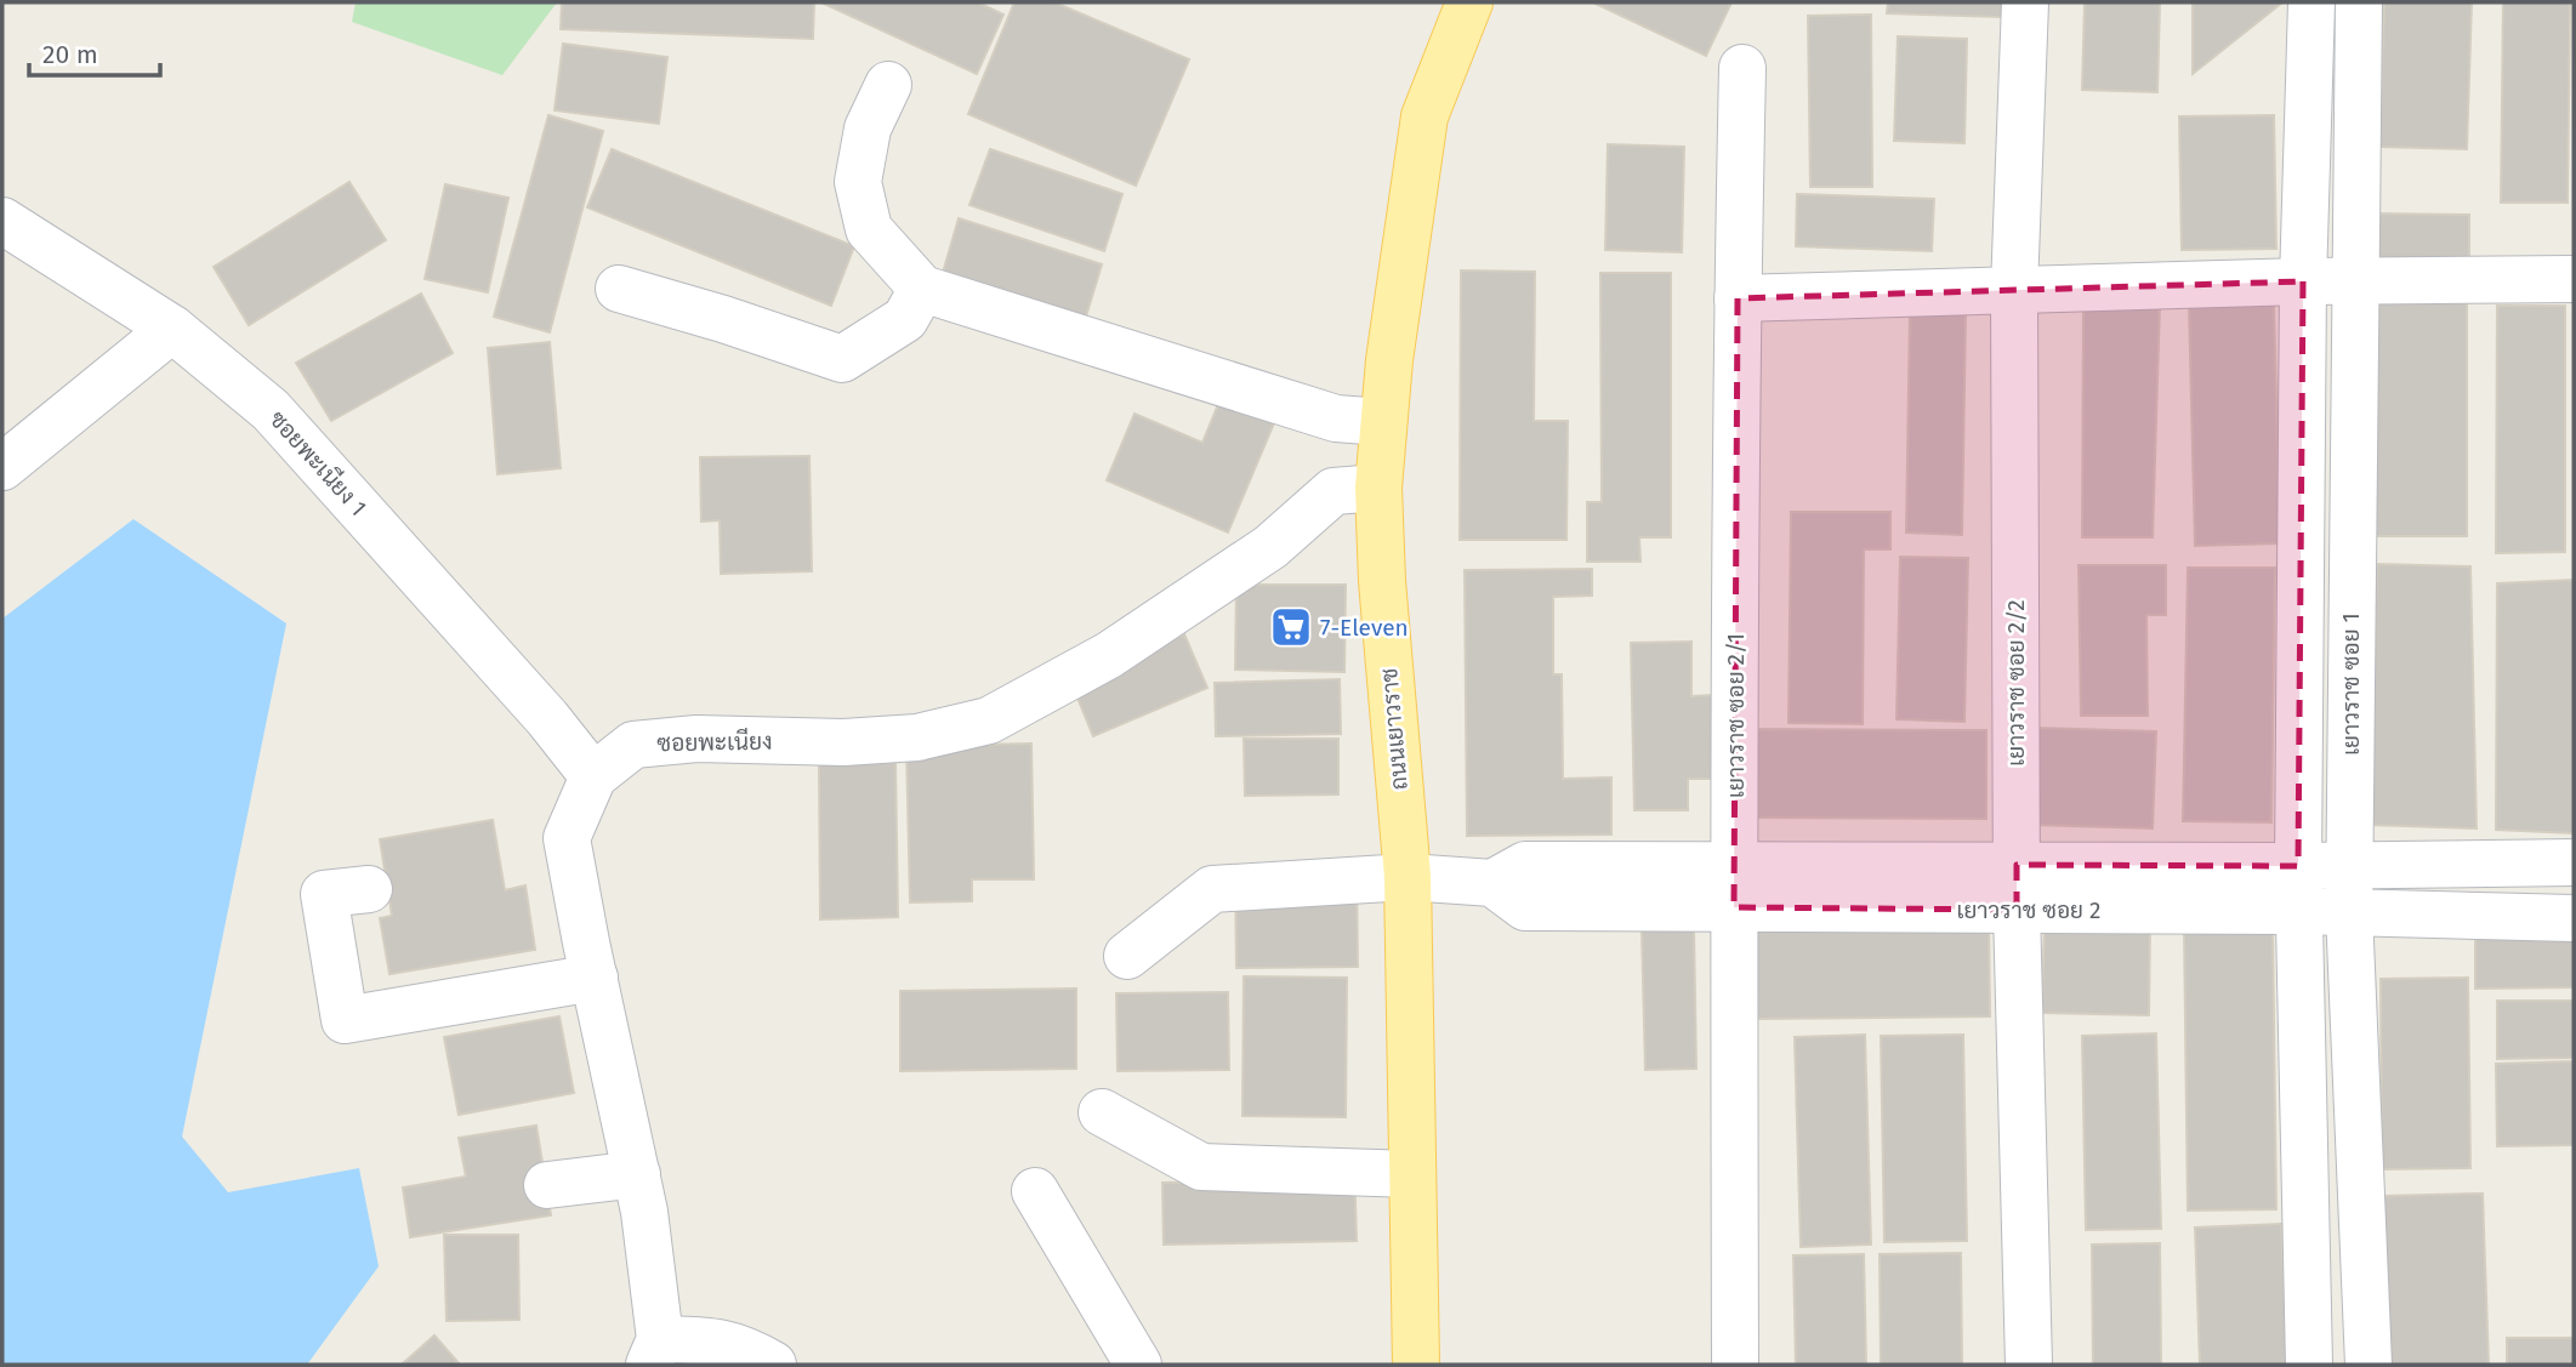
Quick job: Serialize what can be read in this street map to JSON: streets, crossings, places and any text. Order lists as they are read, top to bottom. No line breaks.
{"streets":{"main road":["ถนนเยาวราช"],"street":["ซอยพะเนียง 1","เยาวราช ซอย 2/2","เยาวราช ซอย 1","เยาวราช ซอย 2/1","ซอยพะเนียง","เยาวราช ซอย 2"]},"crossings":[["ซอยพะเนียง 1","ซอยพะเนียง"],["เยาวราช ซอย 2/2","เยาวราช ซอย 2"],["เยาวราช ซอย 1","เยาวราช ซอย 2"],["เยาวราช ซอย 2/1","เยาวราช ซอย 2"],["ถนนเยาวราช","ซอยพะเนียง"],["ถนนเยาวราช","เยาวราช ซอย 2"]],"places":{"supermarket":["7-Eleven"]},"scale_bar":"20 m"}
